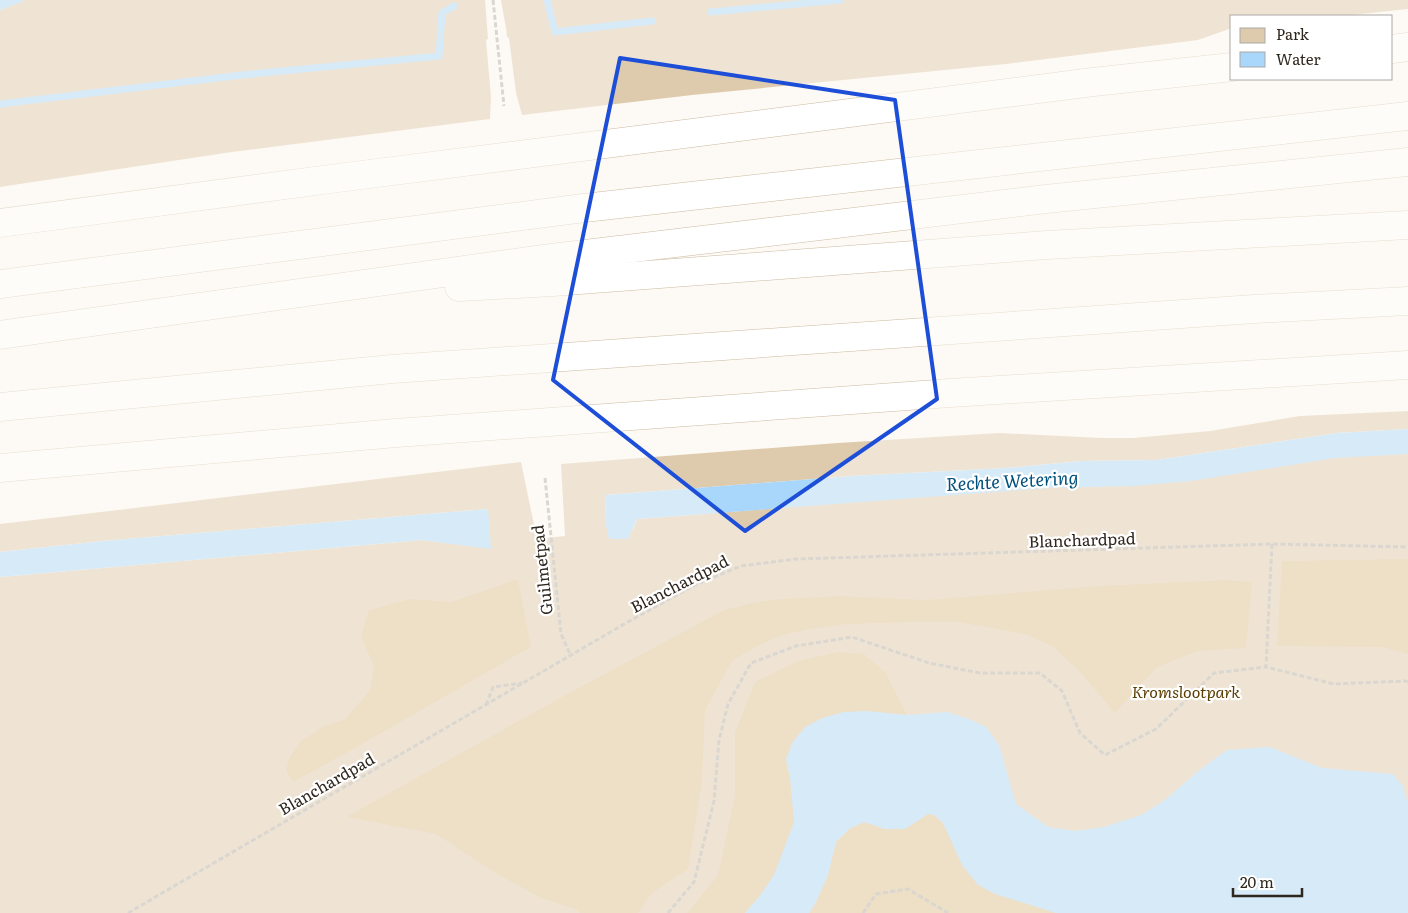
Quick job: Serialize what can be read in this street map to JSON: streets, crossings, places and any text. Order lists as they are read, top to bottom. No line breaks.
{"streets":{"path":["Blanchardpad","Guilmetpad"]},"crossings":[["Blanchardpad","Guilmetpad"]],"water":["Rechte Wetering"],"parks":["Kromslootpark"],"legend":["Park","Water"],"scale_bar":"20 m"}
